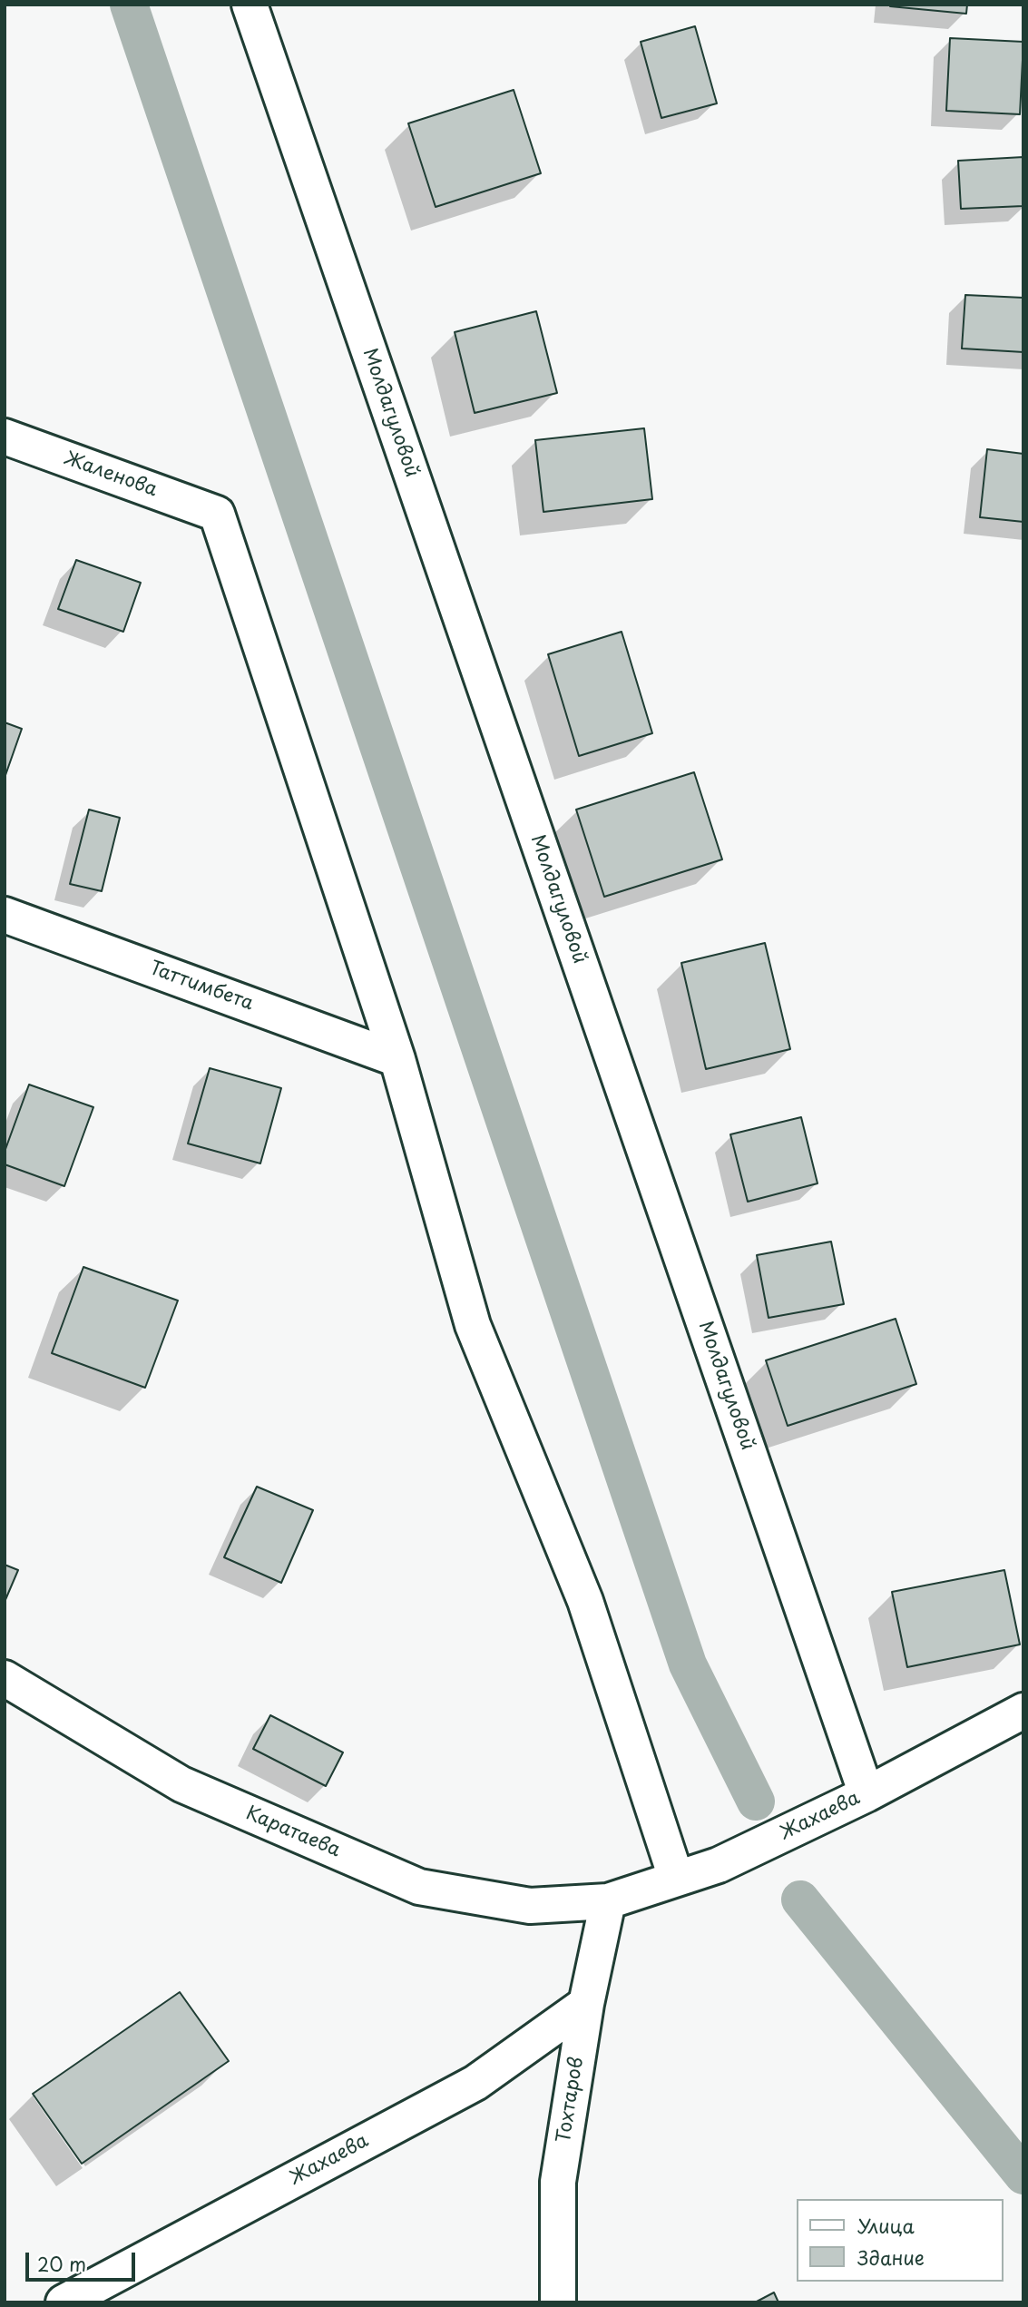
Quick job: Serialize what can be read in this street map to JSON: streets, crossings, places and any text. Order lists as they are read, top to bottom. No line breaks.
{"streets":{"street":["Молдагуловой","Жаленова","Таттимбета","Жахаева","Каратаева","Тохтаров"]},"crossings":[["Молдагуловой","Жахаева"],["Жаленова","Таттимбета"],["Жахаева","Каратаева"],["Жахаева","Тохтаров"],["Каратаева","Тохтаров"]],"legend":["Улица","Здание"],"scale_bar":"20 m"}
